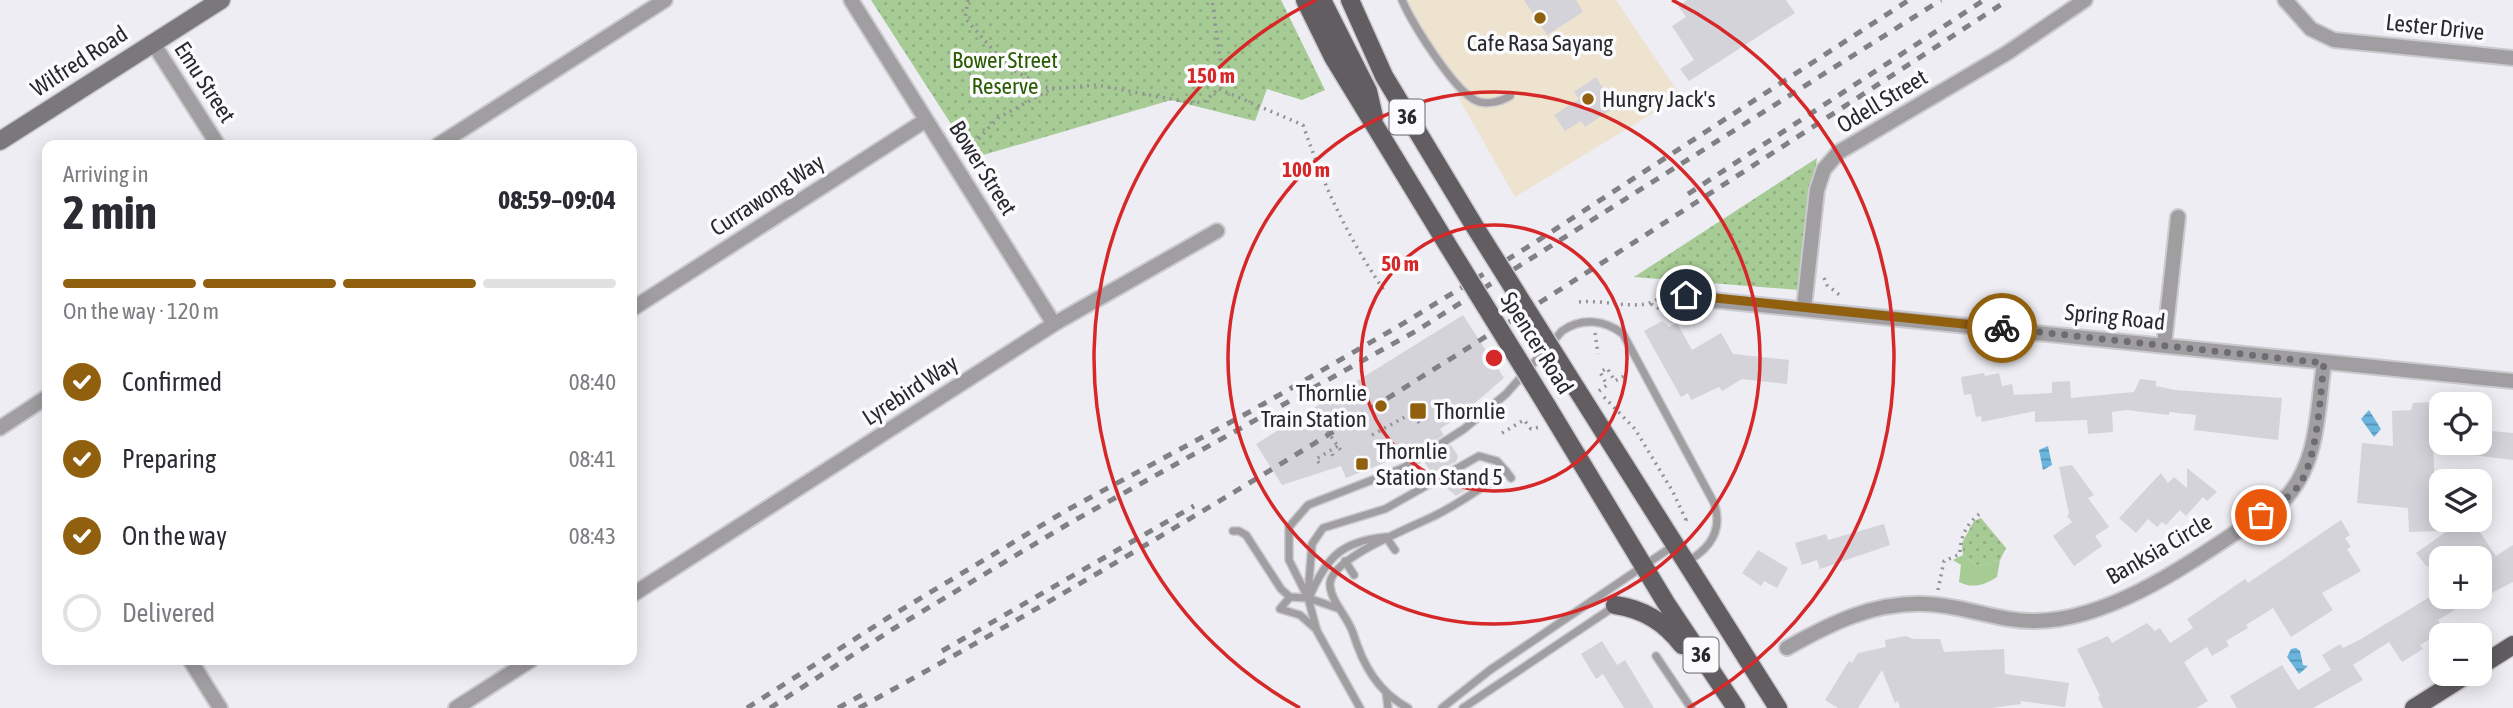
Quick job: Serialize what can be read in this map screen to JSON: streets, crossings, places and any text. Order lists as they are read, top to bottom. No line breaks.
{"streets":{"main road":["Wilfred Road","36","Spencer Road"],"street":["Lester Drive","Emu Street","Odell Street","Bower Street","Currawong Way","Spring Road","Lyrebird Way","Banksia Circle"]},"crossings":[["Wilfred Road","Emu Street"],["Odell Street","Spring Road"],["Bower Street","Currawong Way"],["Bower Street","Lyrebird Way"],["Spring Road","Banksia Circle"]],"parks":["Bower Street Reserve"],"places":{"other":["Cafe Rasa Sayang","Hungry Jack's","Thornlie Train Station"],"transit":["Thornlie","Thornlie Station Stand 5"]},"page":{"heading":["2 min","Arriving in","08:59–09:04"],"bar":"On the way · 120 m","list":[["Confirmed","08:40"],["Preparing","08:41"],["On the way","08:43"],"Delivered"],"map_buttons":["+","−"]},"rings":["150 m","100 m","50 m"]}
